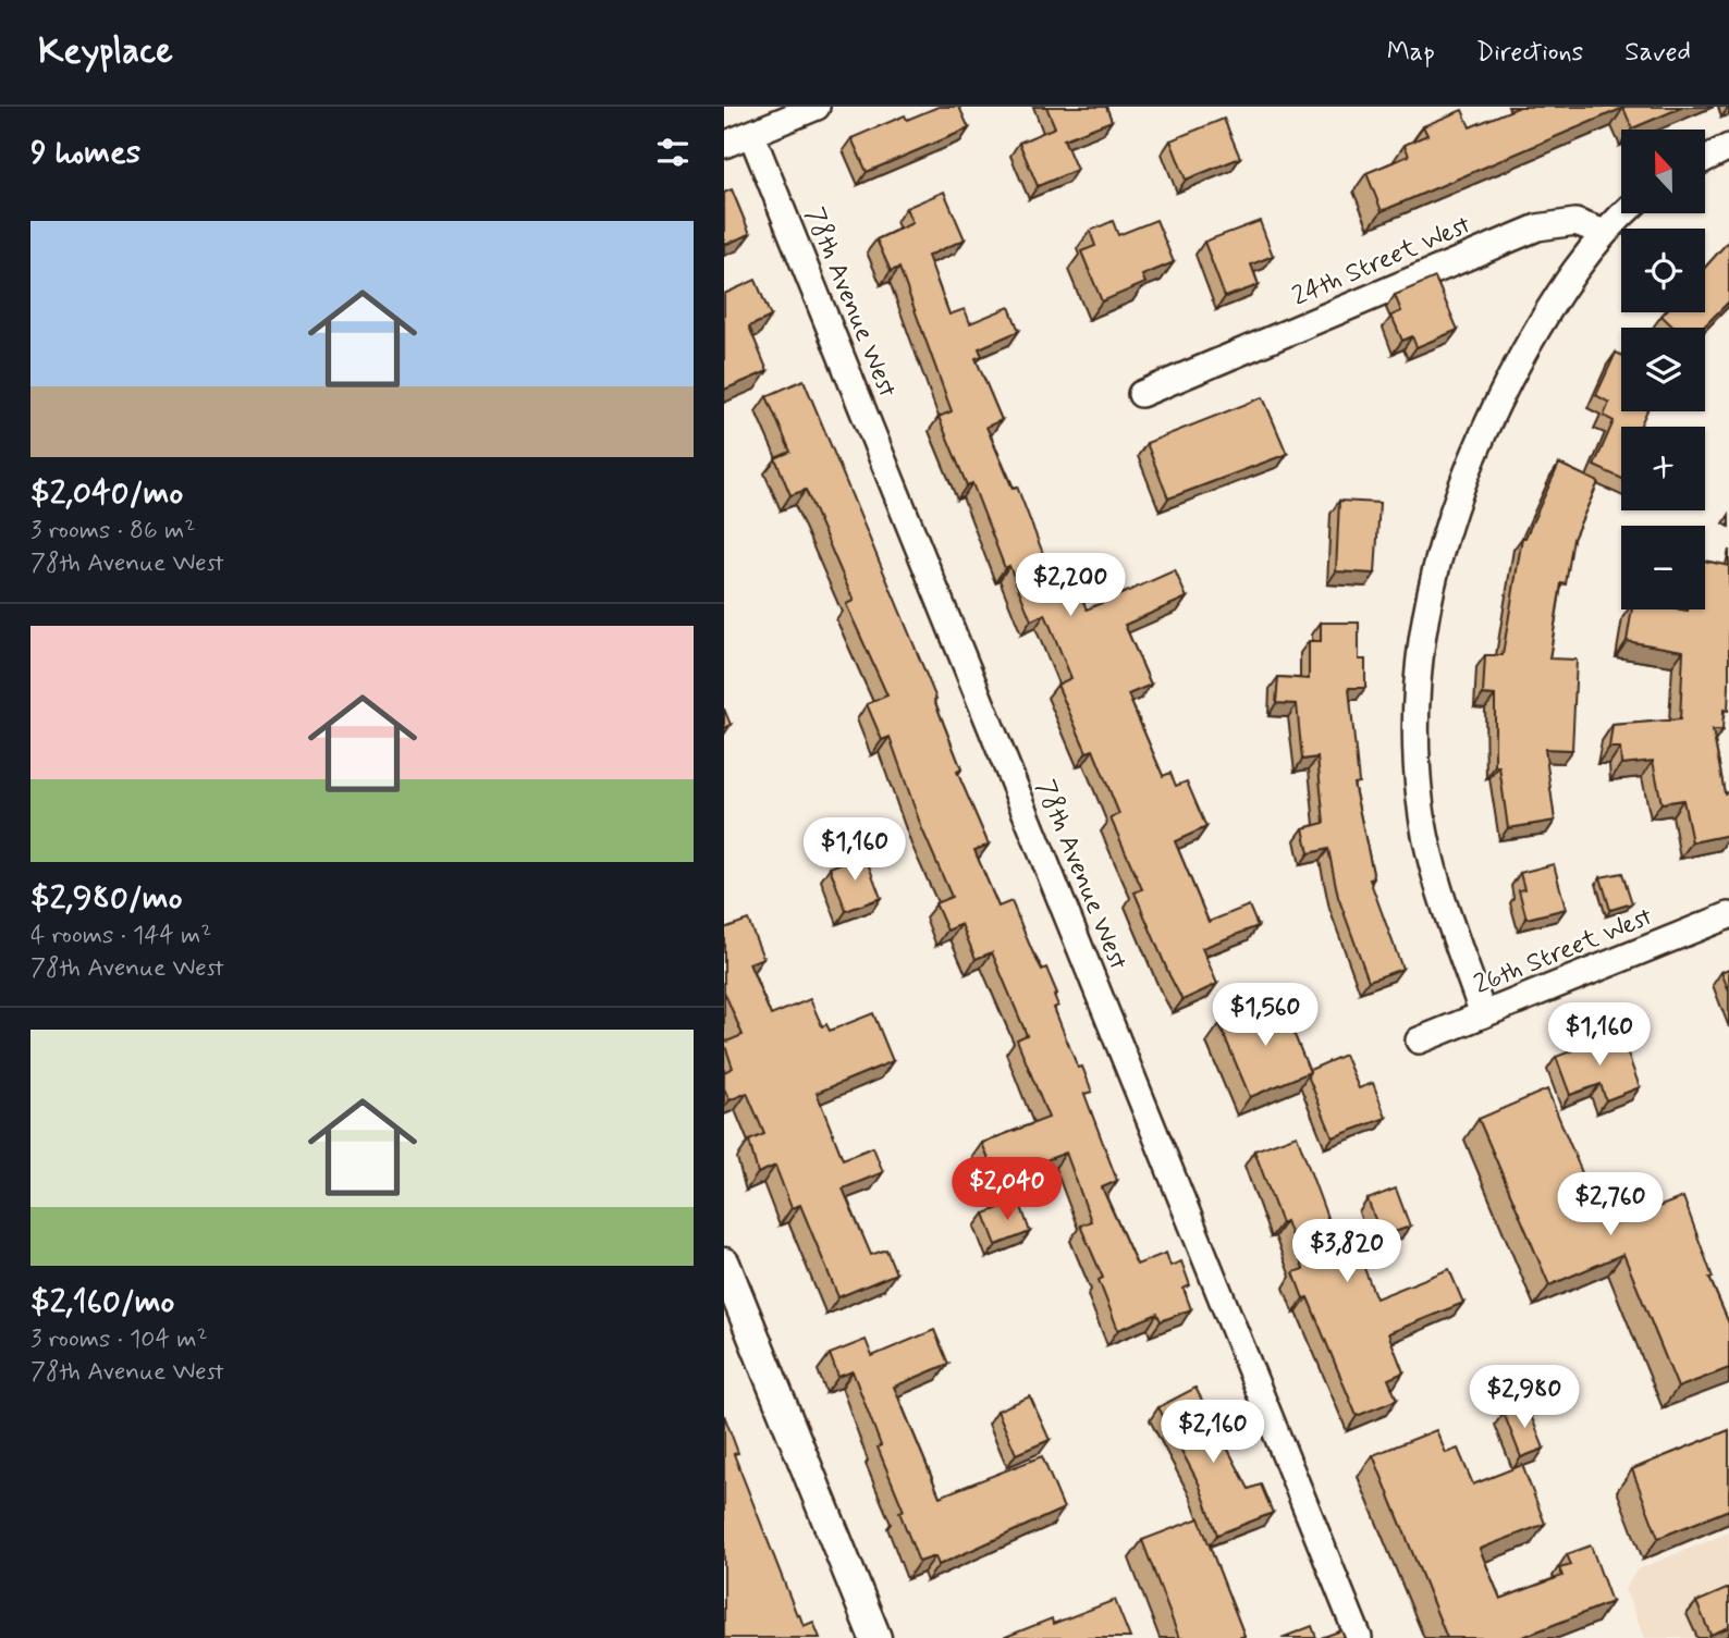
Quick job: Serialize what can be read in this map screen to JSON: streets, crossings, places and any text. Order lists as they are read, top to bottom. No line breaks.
{"streets":{"street":["24th Street West","78th Avenue West","26th Street West"]},"north":"top","page":{"header":"Keyplace","nav":["Map","Directions","Saved"],"heading":"9 homes","map_buttons":["+","−"],"list":[{"name":"$2,040/mo","note":"3 rooms · 86 m² · 78th Avenue West"},{"name":"$2,980/mo","note":"4 rooms · 144 m² · 78th Avenue West"},{"name":"$2,160/mo","note":"3 rooms · 104 m² · 78th Avenue West"}],"price":["$2,200","$1,160","$1,560","$1,160","$2,040","$2,760","$3,820","$2,980","$2,160"]}}
